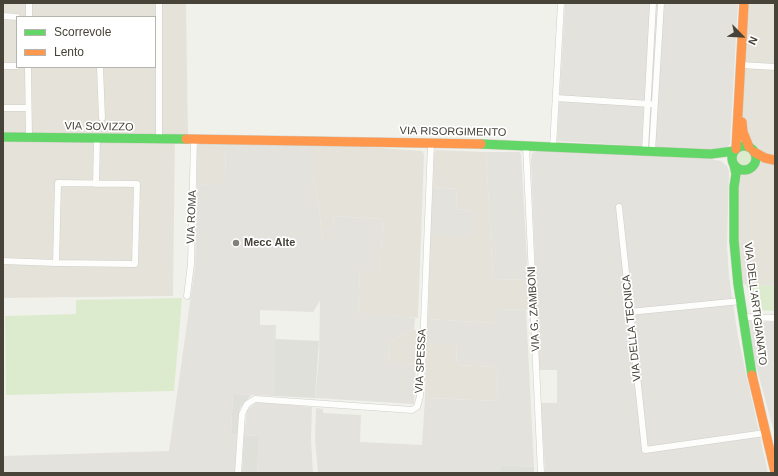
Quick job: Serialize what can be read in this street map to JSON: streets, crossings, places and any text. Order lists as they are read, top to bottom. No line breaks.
{"streets":{"street":["VIA SOVIZZO","VIA RISORGIMENTO","VIA ROMA","VIA DELL'ARTIGIANATO","VIA G. ZAMBONI","VIA DELLA TECNICA","VIA SPESSA"]},"crossings":[["VIA SOVIZZO","VIA RISORGIMENTO"],["VIA SOVIZZO","VIA ROMA"],["VIA RISORGIMENTO","VIA ROMA"],["VIA RISORGIMENTO","VIA G. ZAMBONI"],["VIA RISORGIMENTO","VIA SPESSA"],["VIA DELL'ARTIGIANATO","VIA DELLA TECNICA"]],"places":["Mecc Alte"],"legend":["Scorrevole","Lento"],"north":"bottom right"}
